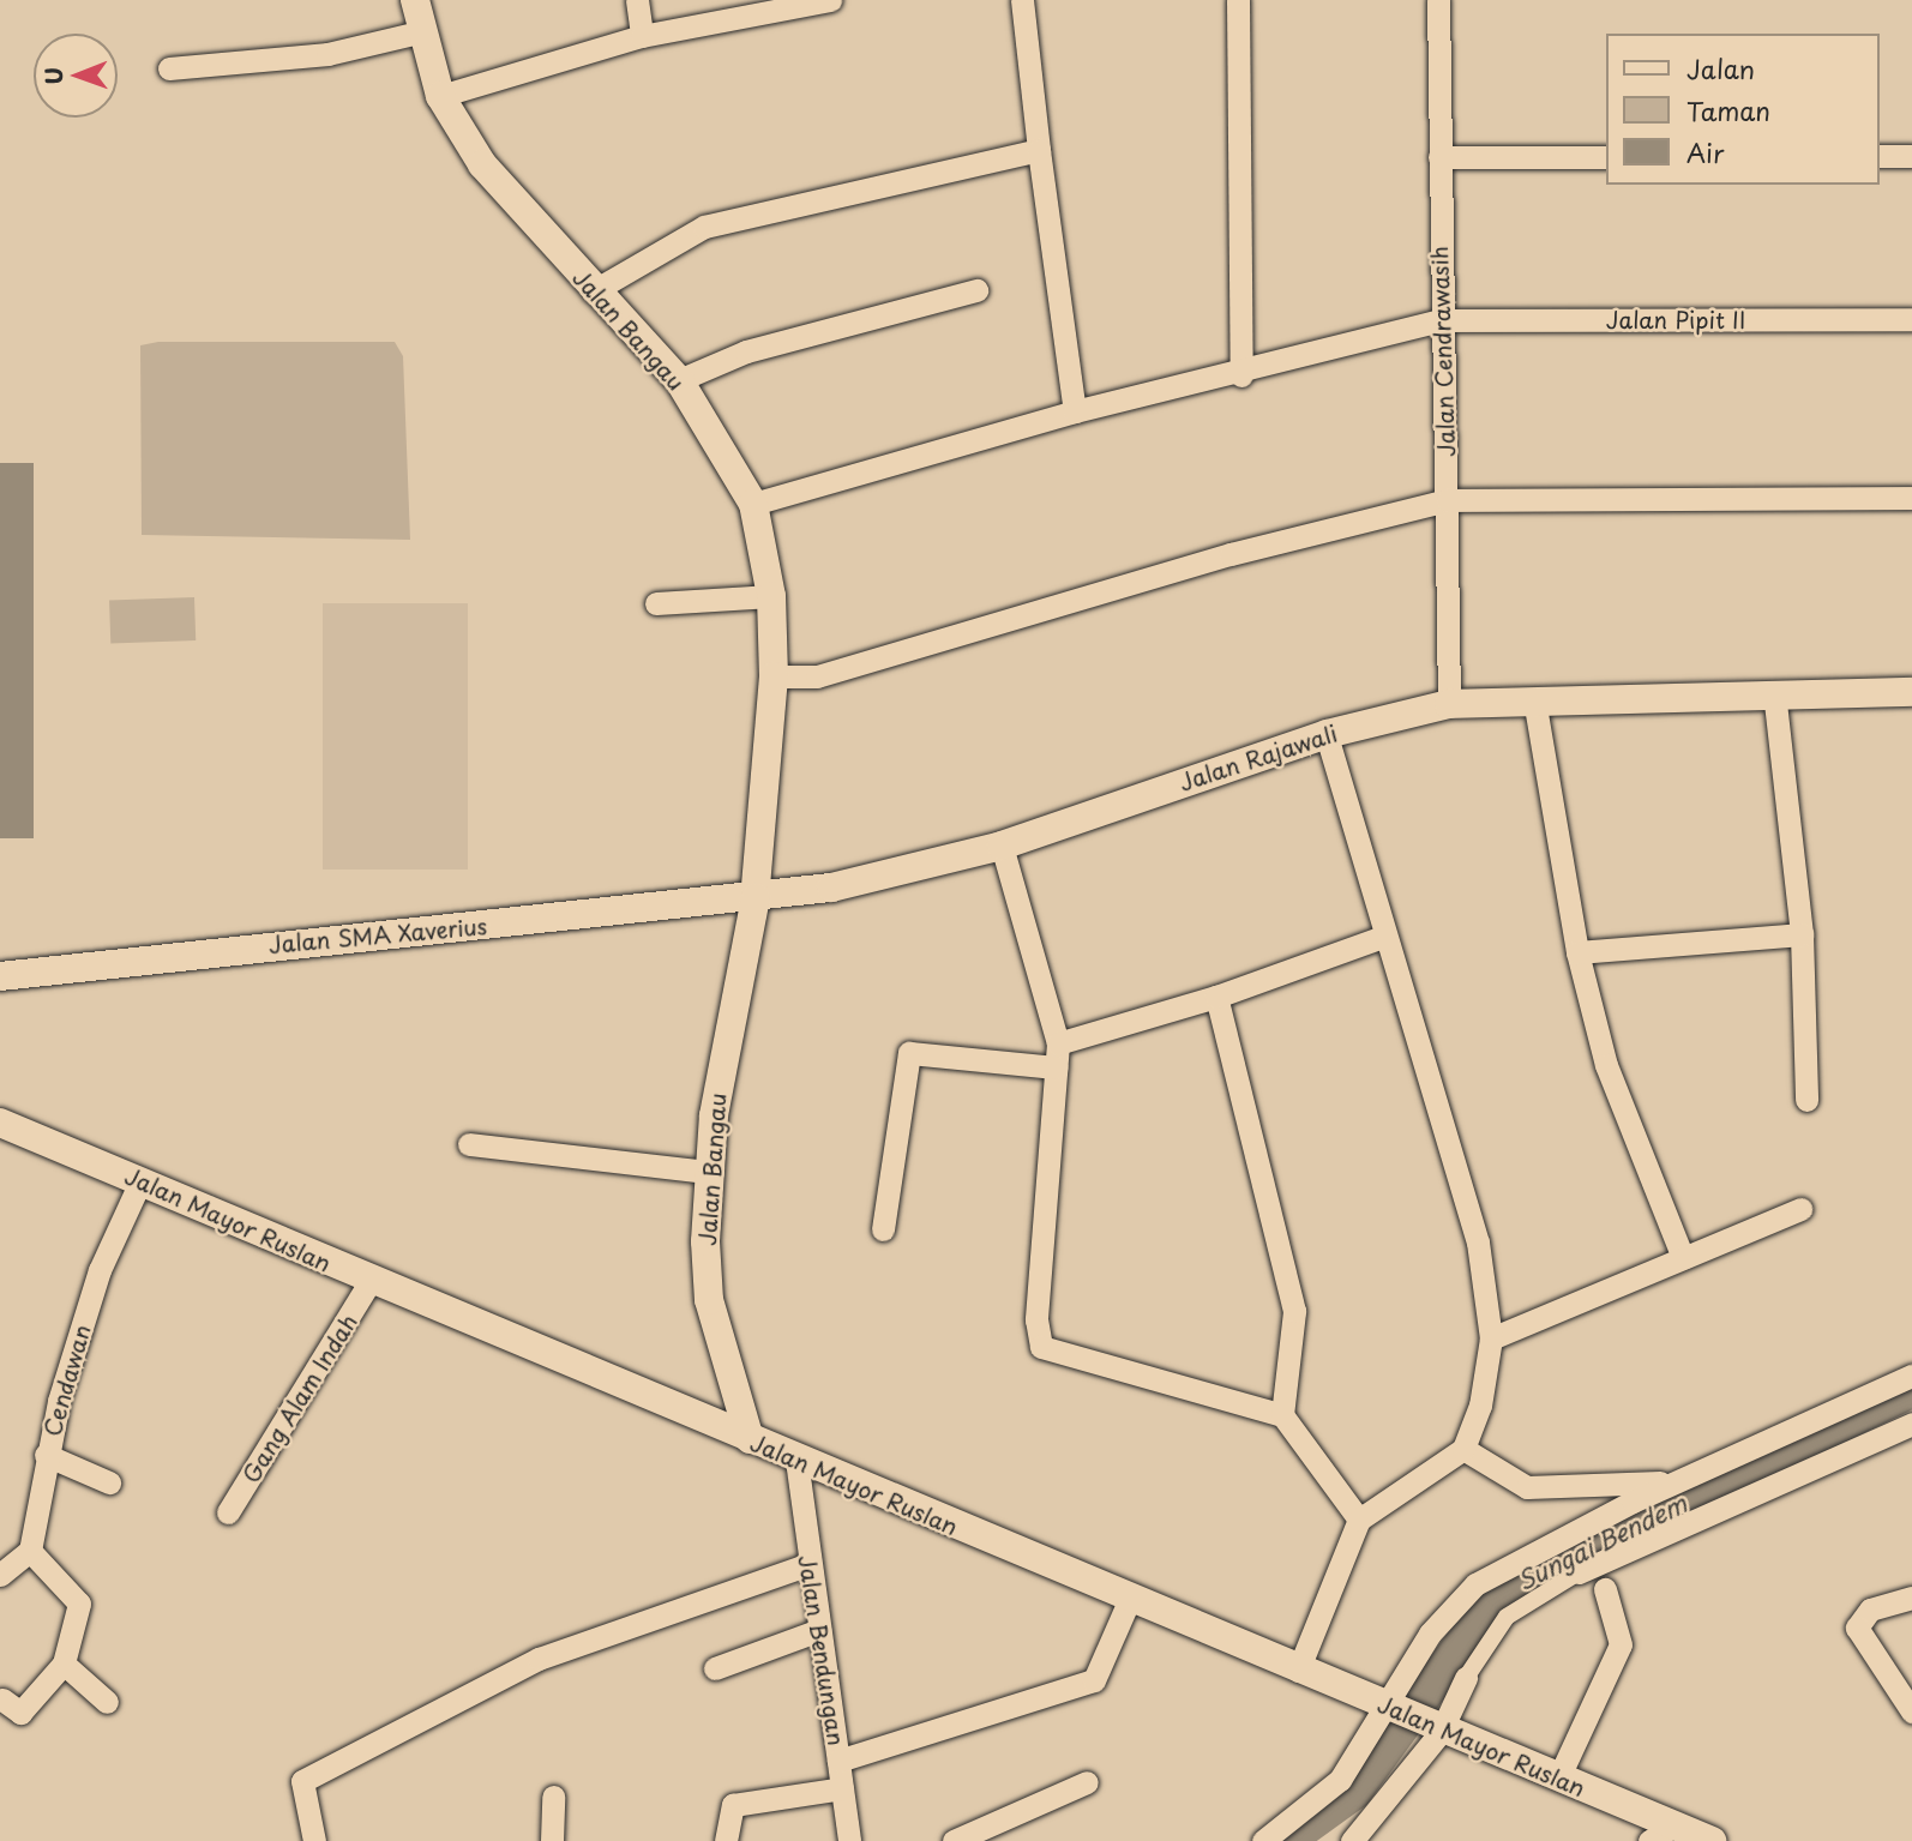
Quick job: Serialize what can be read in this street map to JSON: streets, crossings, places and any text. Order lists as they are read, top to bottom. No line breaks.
{"streets":{"street":["Jalan Pipit II","Jalan Bangau","Jalan Cendrawasih","Jalan Rajawali","Jalan SMA Xaverius","Jalan Mayor Ruslan","Cendawan","Gang Alam Indah","Jalan Bendungan"]},"crossings":[["Jalan Pipit II","Jalan Bangau"],["Jalan Pipit II","Jalan Cendrawasih"],["Jalan Bangau","Jalan Rajawali"],["Jalan Bangau","Jalan SMA Xaverius"],["Jalan Bangau","Jalan Mayor Ruslan"],["Jalan Cendrawasih","Jalan Rajawali"],["Jalan Rajawali","Jalan SMA Xaverius"],["Jalan Mayor Ruslan","Cendawan"],["Jalan Mayor Ruslan","Gang Alam Indah"],["Jalan Mayor Ruslan","Jalan Bendungan"]],"water":["Sungai Bendem"],"legend":["Jalan","Taman","Air"],"north":"left"}
